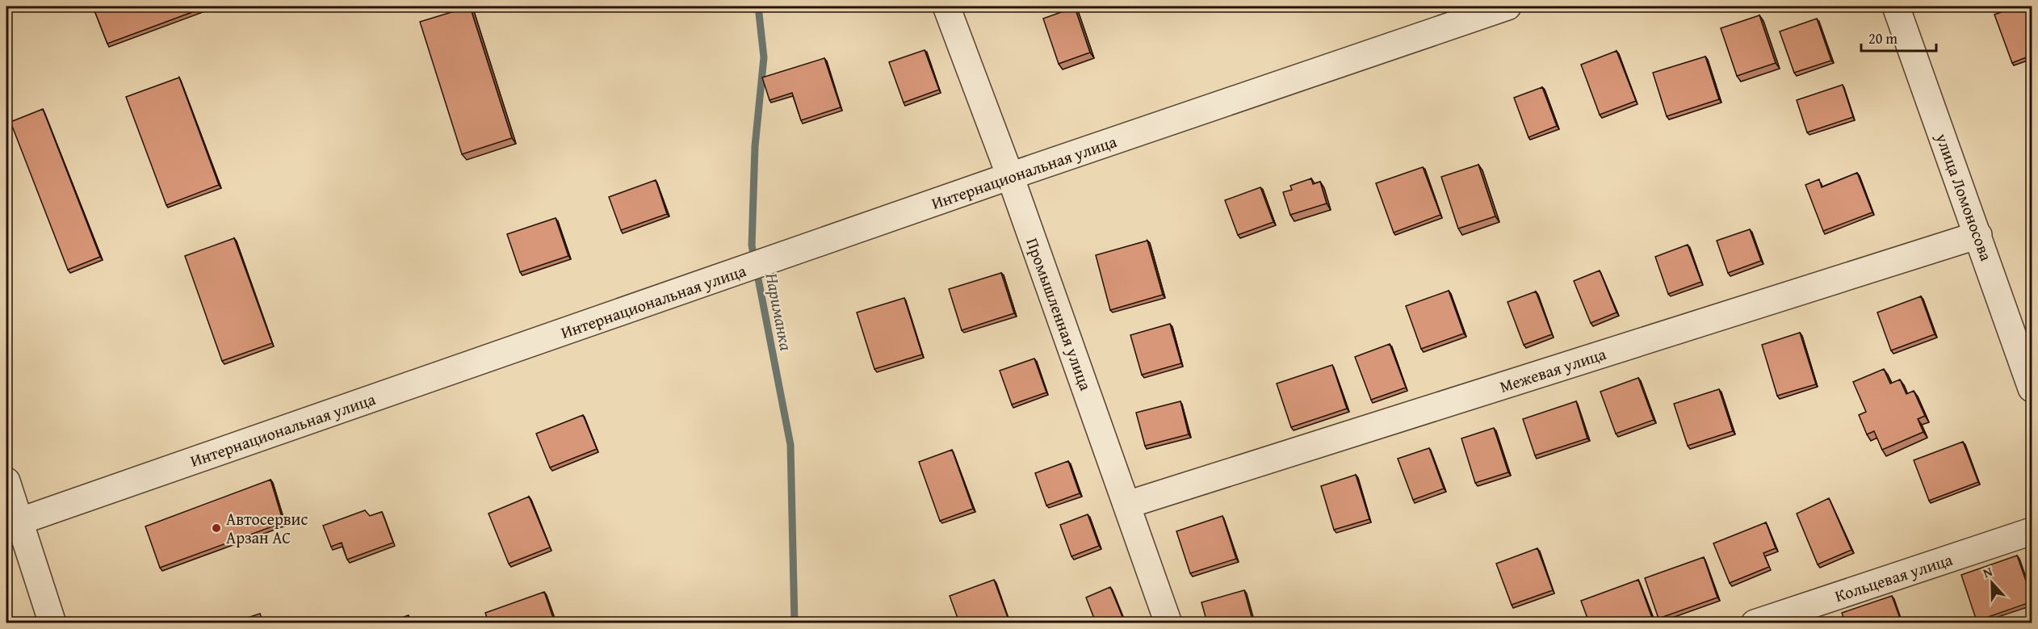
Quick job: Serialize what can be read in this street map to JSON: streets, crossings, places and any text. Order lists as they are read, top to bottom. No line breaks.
{"streets":{"street":["Интернациональная улица","улица Ломоносова","Промышленная улица","Межевая улица","Кольцевая улица"]},"crossings":[["Интернациональная улица","Промышленная улица"],["улица Ломоносова","Межевая улица"],["Промышленная улица","Межевая улица"]],"water":["Нариманка"],"places":["Автосервис Арзан АС"],"scale_bar":"20 m","north":"top"}
